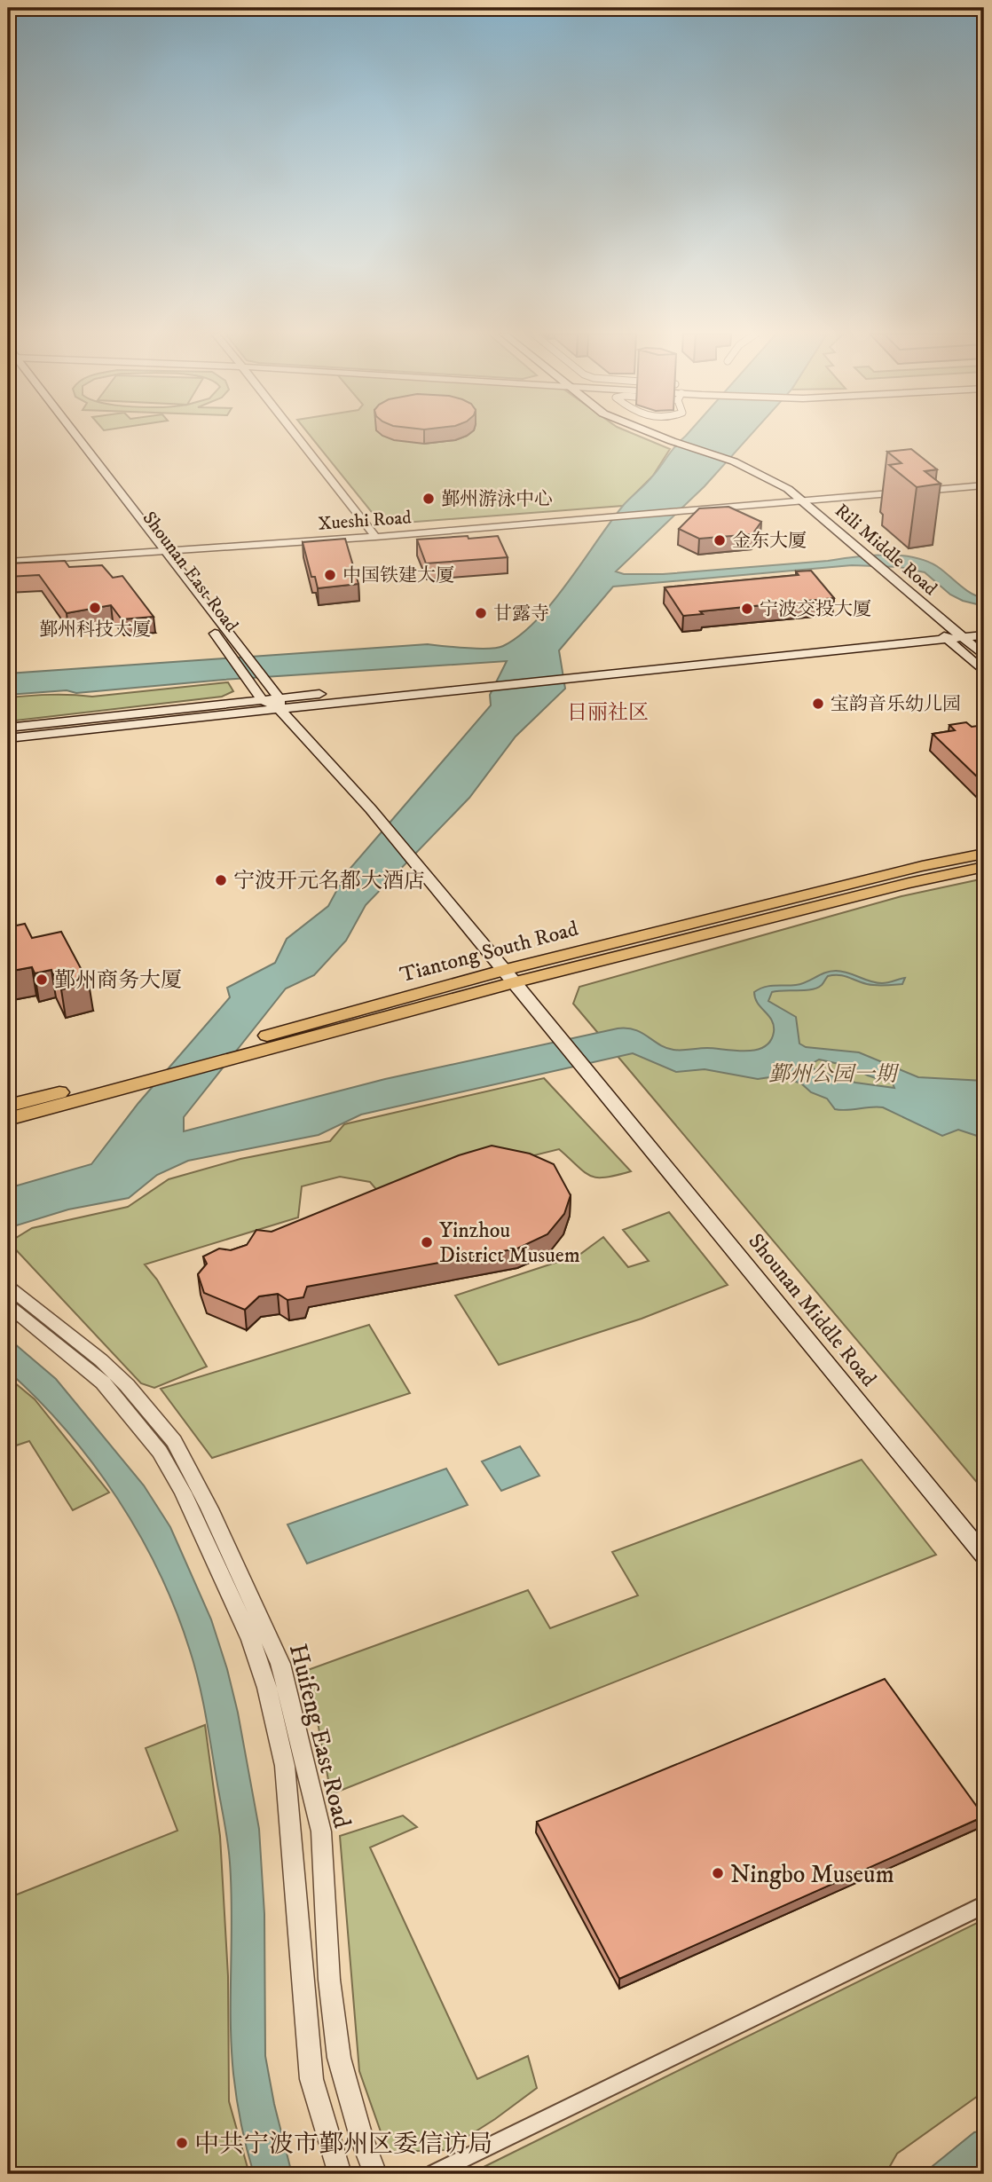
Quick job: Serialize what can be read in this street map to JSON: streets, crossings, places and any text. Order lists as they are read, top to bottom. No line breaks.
{"streets":{"main road":["Rili Middle Road","Shounan East Road","Tiantong South Road","Shounan Middle Road"],"street":["Xueshi Road","Huifeng East Road"]},"crossings":[["Xueshi Road","Rili Middle Road"],["Xueshi Road","Shounan East Road"],["Tiantong South Road","Shounan Middle Road"]],"districts":["日丽社区"],"parks":["鄞州公园一期"],"places":["鄞州游泳中心","金东大厦","中国铁建大厦","鄞州科技大厦","宁波交投大厦","甘露寺","宝韵音乐幼儿园","宁波开元名都大酒店","鄞州商务大厦","Yinzhou District Musuem","Ningbo Museum","中共宁波市鄞州区委信访局"]}
